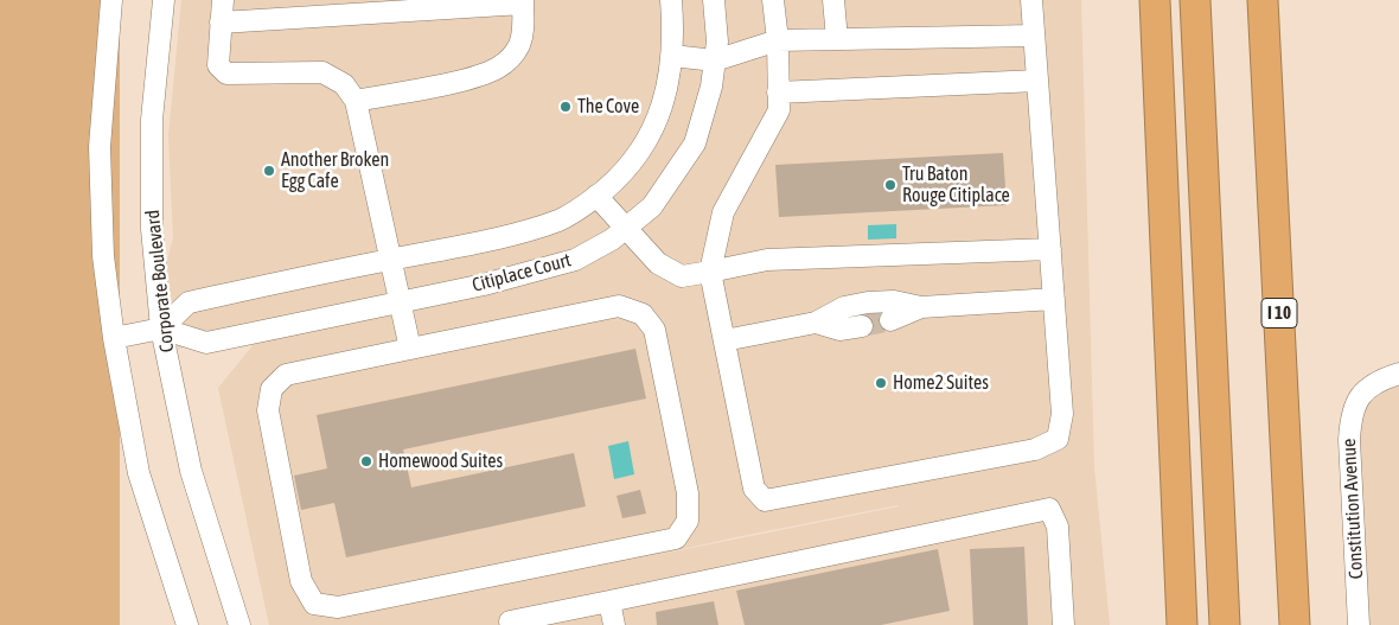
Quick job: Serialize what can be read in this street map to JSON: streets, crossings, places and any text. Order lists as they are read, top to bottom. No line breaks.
{"streets":{"highway":["I 10"],"street":["Citiplace Court","Corporate Boulevard","Constitution Avenue"]},"crossings":[["Citiplace Court","Corporate Boulevard"]],"places":["The Cove","Another Broken Egg Cafe","Tru Baton Rouge Citiplace","Home2 Suites","Homewood Suites"]}
